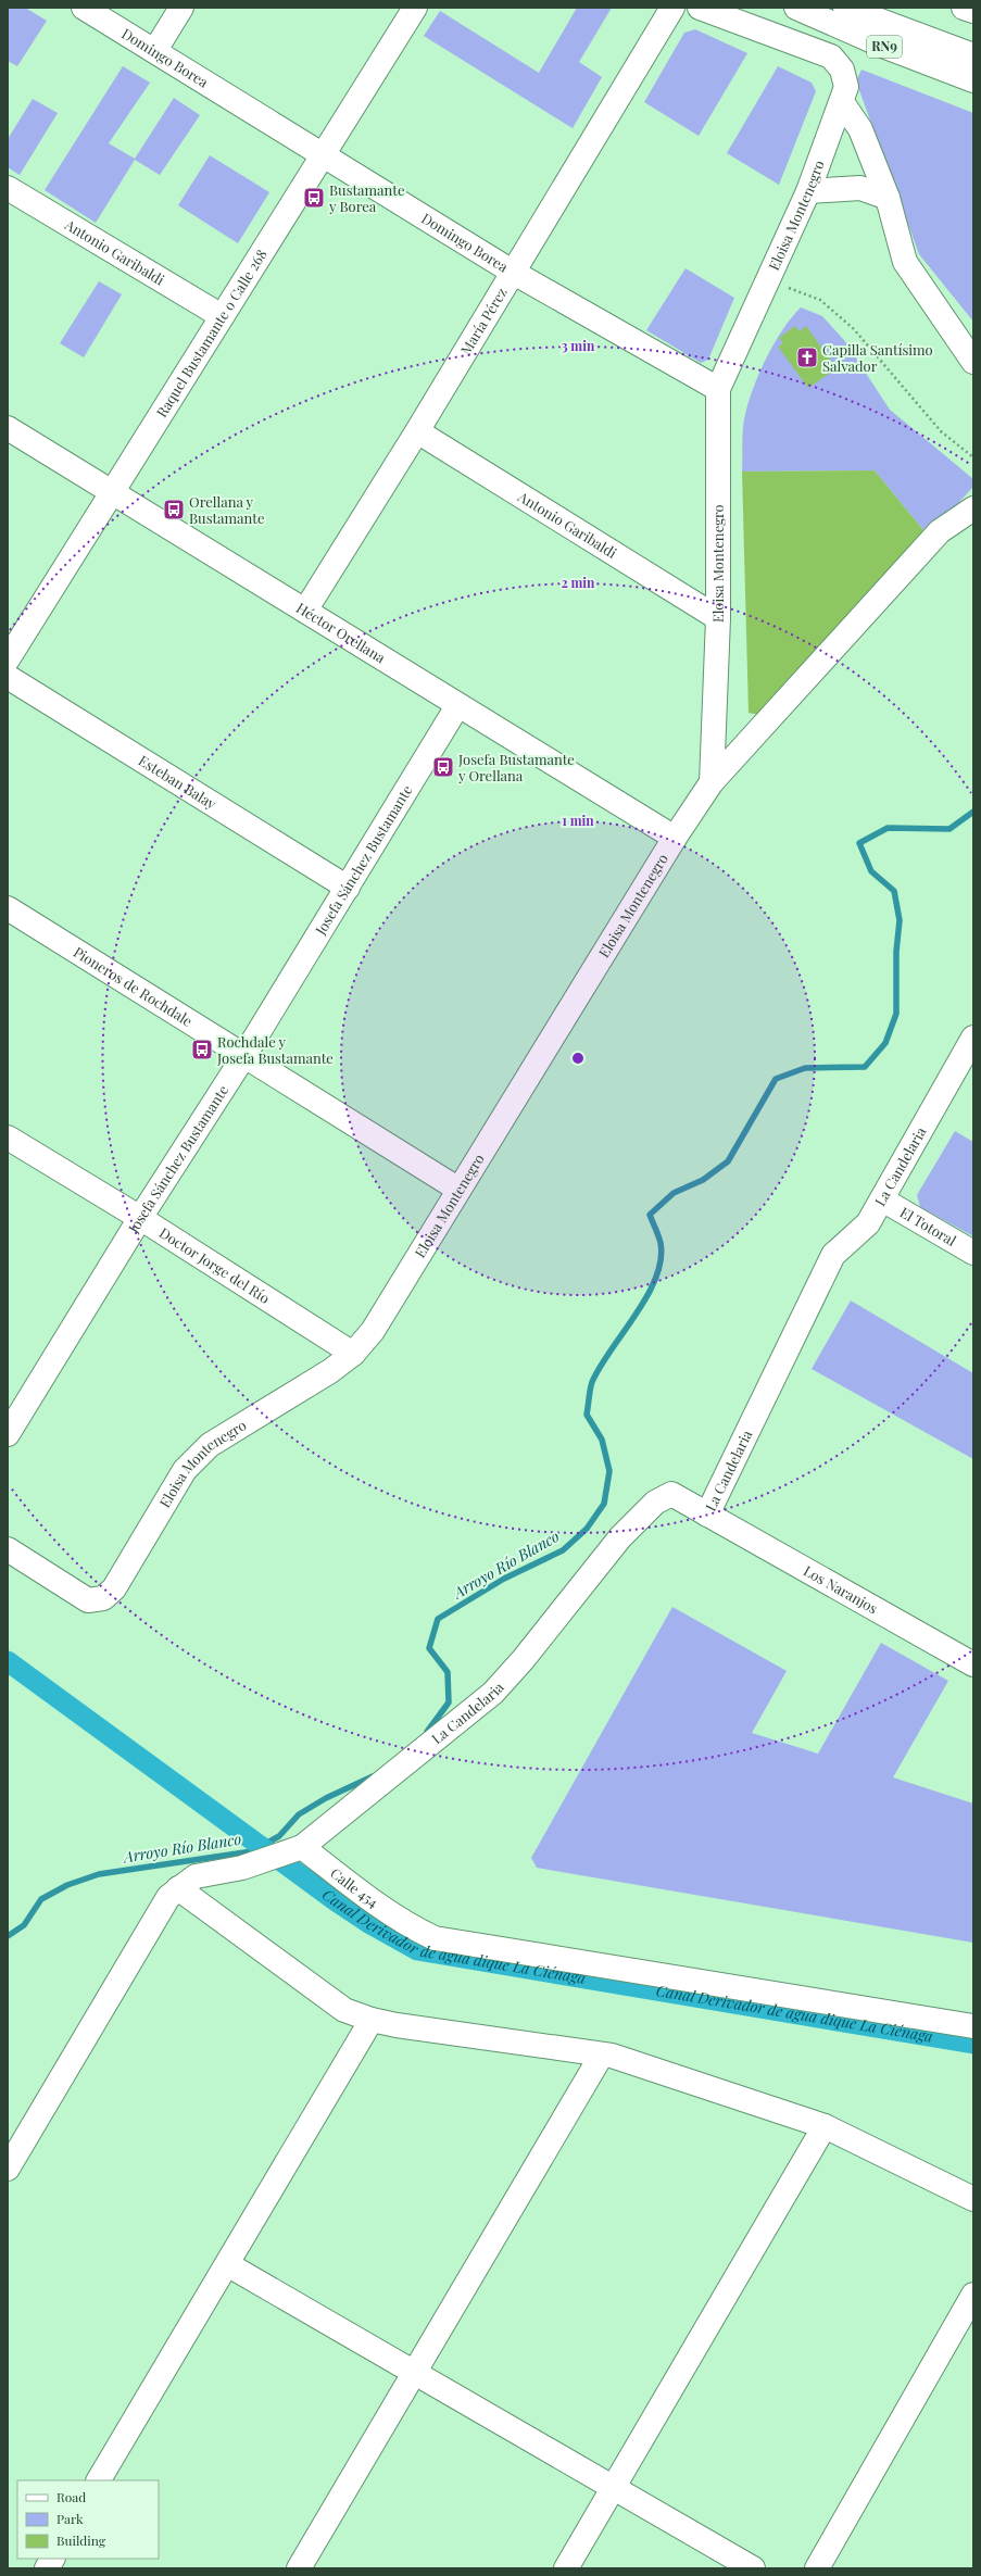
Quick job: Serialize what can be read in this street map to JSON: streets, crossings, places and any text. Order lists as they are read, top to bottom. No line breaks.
{"streets":{"street":["RN9","Domingo Borea","Eloisa Montenegro","Antonio Garibaldi","María Pérez","Raquel Bustamante o Calle 268","Héctor Orellana","Esteban Balay","Josefa Sánchez Bustamante","Pioneros de Rochdale","La Candelaria","El Totoral","Doctor Jorge del Río","Los Naranjos","Calle 454"]},"crossings":[["Domingo Borea","Eloisa Montenegro"],["Domingo Borea","María Pérez"],["Domingo Borea","Raquel Bustamante o Calle 268"],["Eloisa Montenegro","Antonio Garibaldi"],["Eloisa Montenegro","Héctor Orellana"],["Eloisa Montenegro","Pioneros de Rochdale"],["Eloisa Montenegro","Doctor Jorge del Río"],["Antonio Garibaldi","María Pérez"],["Antonio Garibaldi","Raquel Bustamante o Calle 268"],["María Pérez","Héctor Orellana"],["Raquel Bustamante o Calle 268","Héctor Orellana"],["Héctor Orellana","Josefa Sánchez Bustamante"],["Esteban Balay","Josefa Sánchez Bustamante"],["Josefa Sánchez Bustamante","Pioneros de Rochdale"],["Josefa Sánchez Bustamante","Doctor Jorge del Río"],["La Candelaria","El Totoral"],["La Candelaria","Los Naranjos"],["La Candelaria","Calle 454"]],"water":["Arroyo Río Blanco","Canal Derivador de agua dique La Ciénaga"],"places":{"bus stop":["Bustamante y Borea","Orellana y Bustamante","Josefa Bustamante y Orellana","Rochdale y Josefa Bustamante"],"church":["Capilla Santísimo Salvador"]},"legend":["Road","Park","Building"],"rings":["3 min","2 min","1 min"]}
